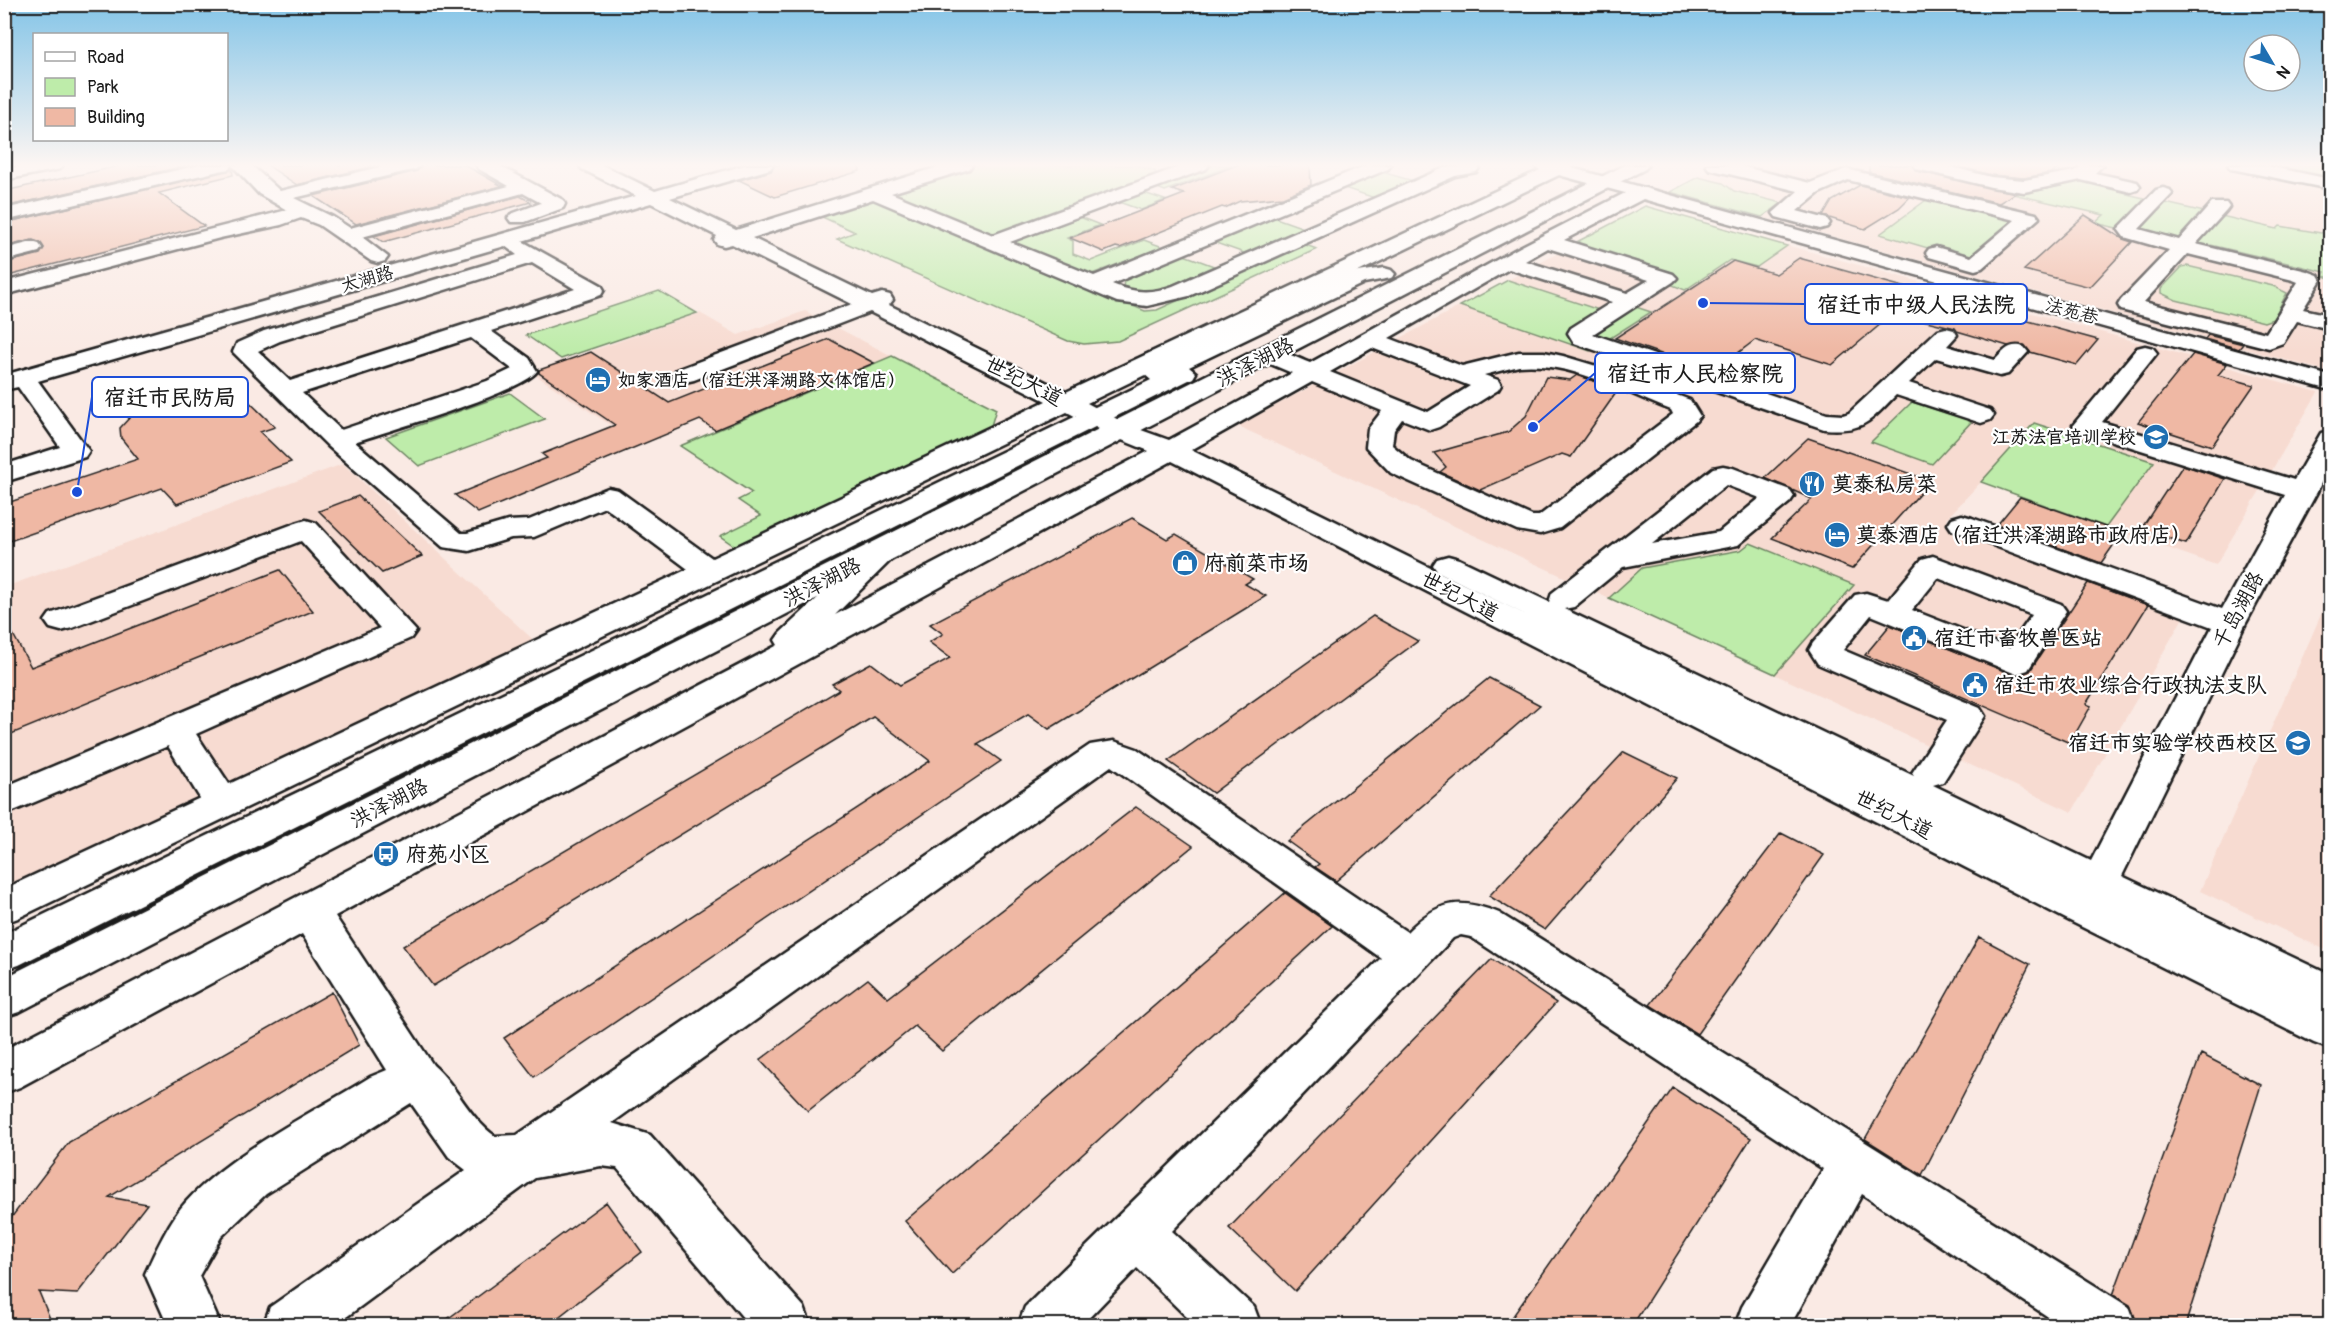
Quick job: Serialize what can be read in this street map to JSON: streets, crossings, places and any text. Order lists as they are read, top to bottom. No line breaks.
{"streets":{"street":["太湖路","法苑巷","洪泽湖路","世纪大道","千岛湖路"]},"crossings":[["洪泽湖路","世纪大道"],["世纪大道","千岛湖路"]],"places":{"other":["宿迁市中级人民法院","宿迁市人民检察院","宿迁市民防局"],"hotel":["如家酒店（宿迁洪泽湖路文体馆店）","莫泰酒店（宿迁洪泽湖路市政府店）"],"school or university":["江苏法官培训学校","宿迁市实验学校西校区"],"restaurant":["莫泰私房菜"],"shop":["府前菜市场"],"public building":["宿迁市畜牧兽医站","宿迁市农业综合行政执法支队"],"bus stop":["府苑小区"]},"legend":["Road","Park","Building"],"north":"bottom right"}
